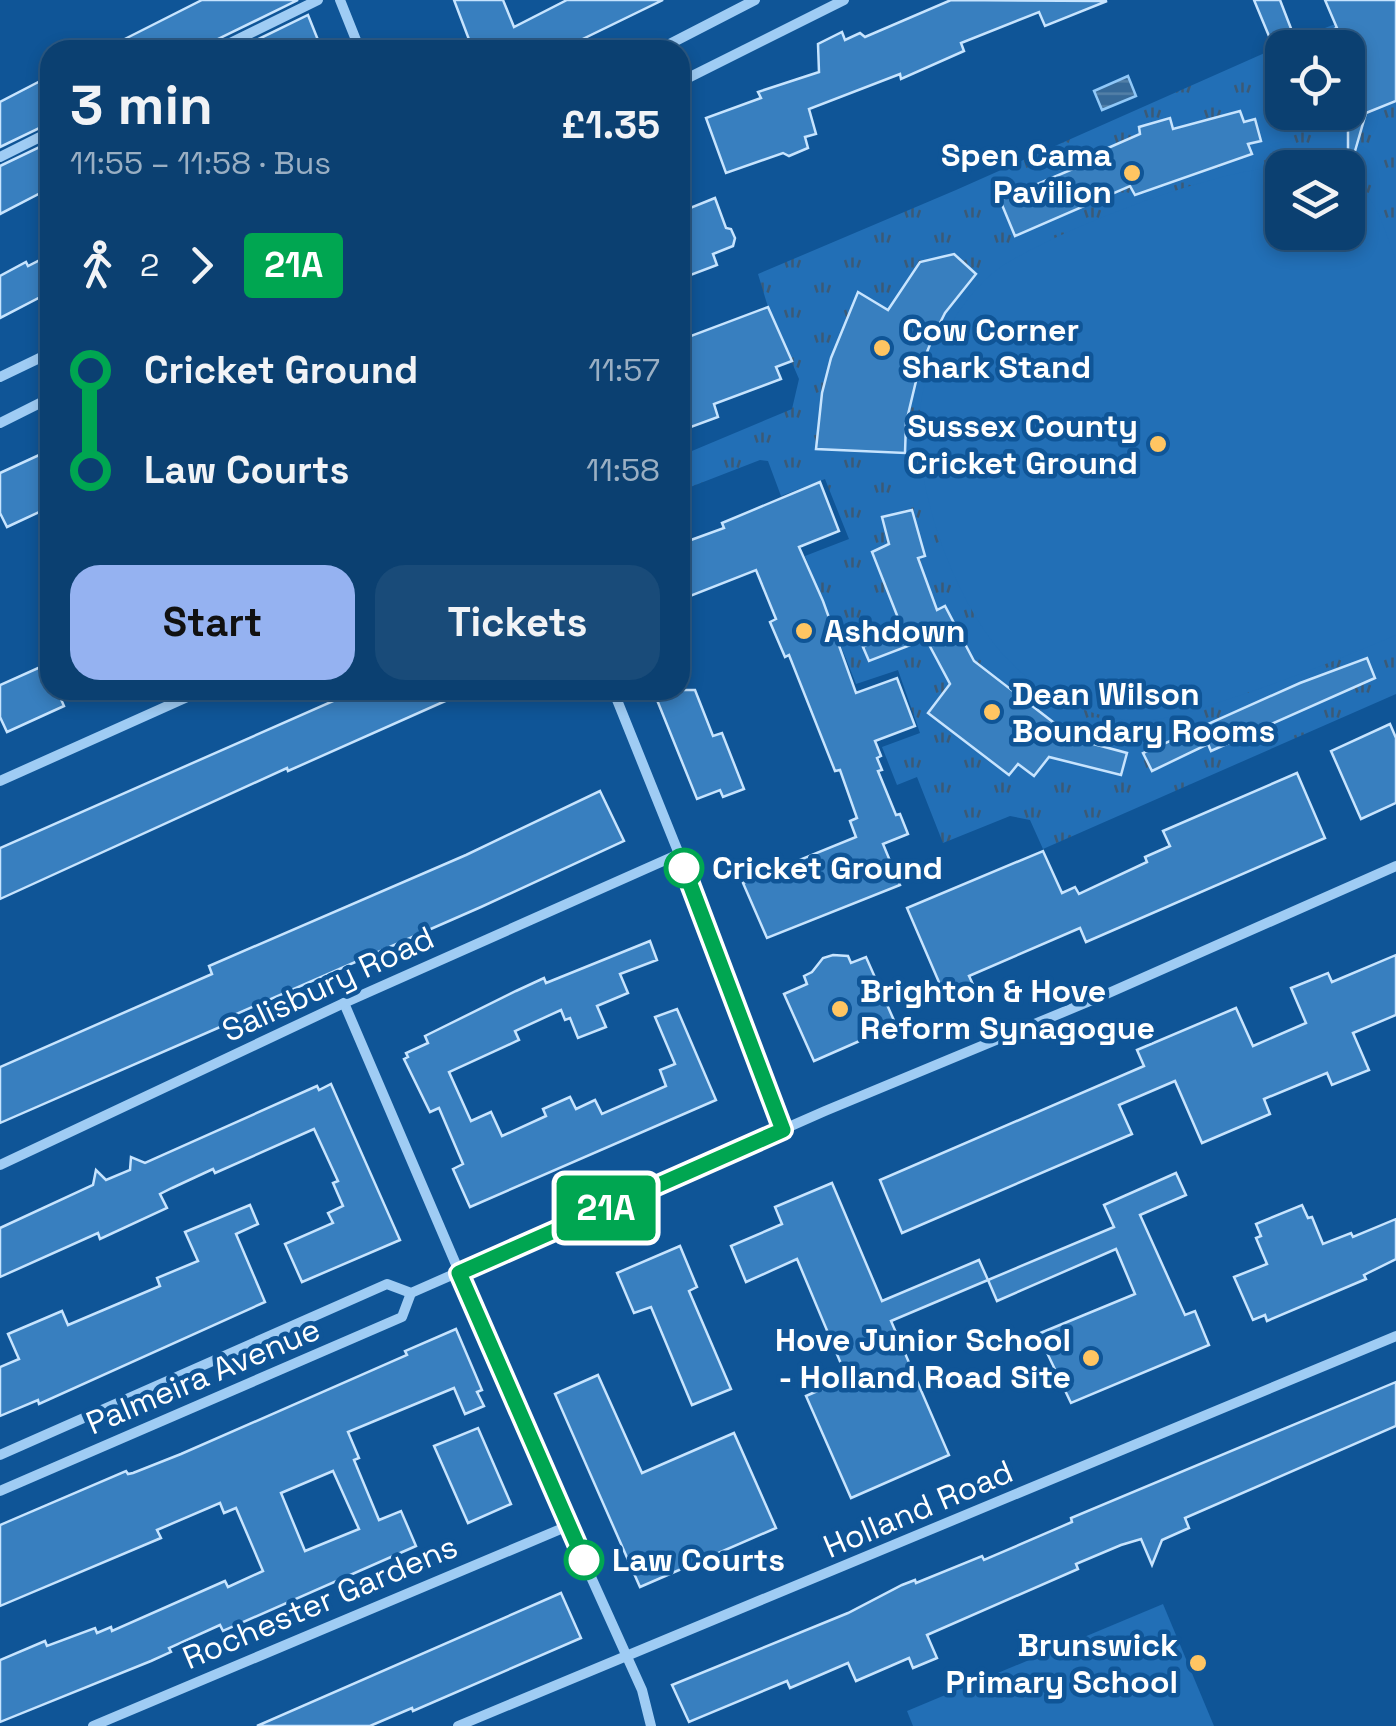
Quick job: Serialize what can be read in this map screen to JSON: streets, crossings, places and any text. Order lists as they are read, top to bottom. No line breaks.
{"streets":{"street":["Salisbury Road","Palmeira Avenue","Holland Road","Rochester Gardens"]},"places":["Spen Cama Pavilion","Cow Corner Shark Stand","Sussex County Cricket Ground","Ashdown","Dean Wilson Boundary Rooms","Cricket Ground","Brighton & Hove Reform Synagogue","Hove Junior School - Holland Road Site","Law Courts","Brunswick Primary School"],"lines":["bus line 21A"],"page":{"on_map":"21A","heading":["3 min","11:55 – 11:58 · Bus","£1.35"],"legs":["2","21A"],"list":[{"name":"Cricket Ground","value":"11:57"},{"name":"Law Courts","value":"11:58"}],"buttons":["Start","Tickets"]}}
